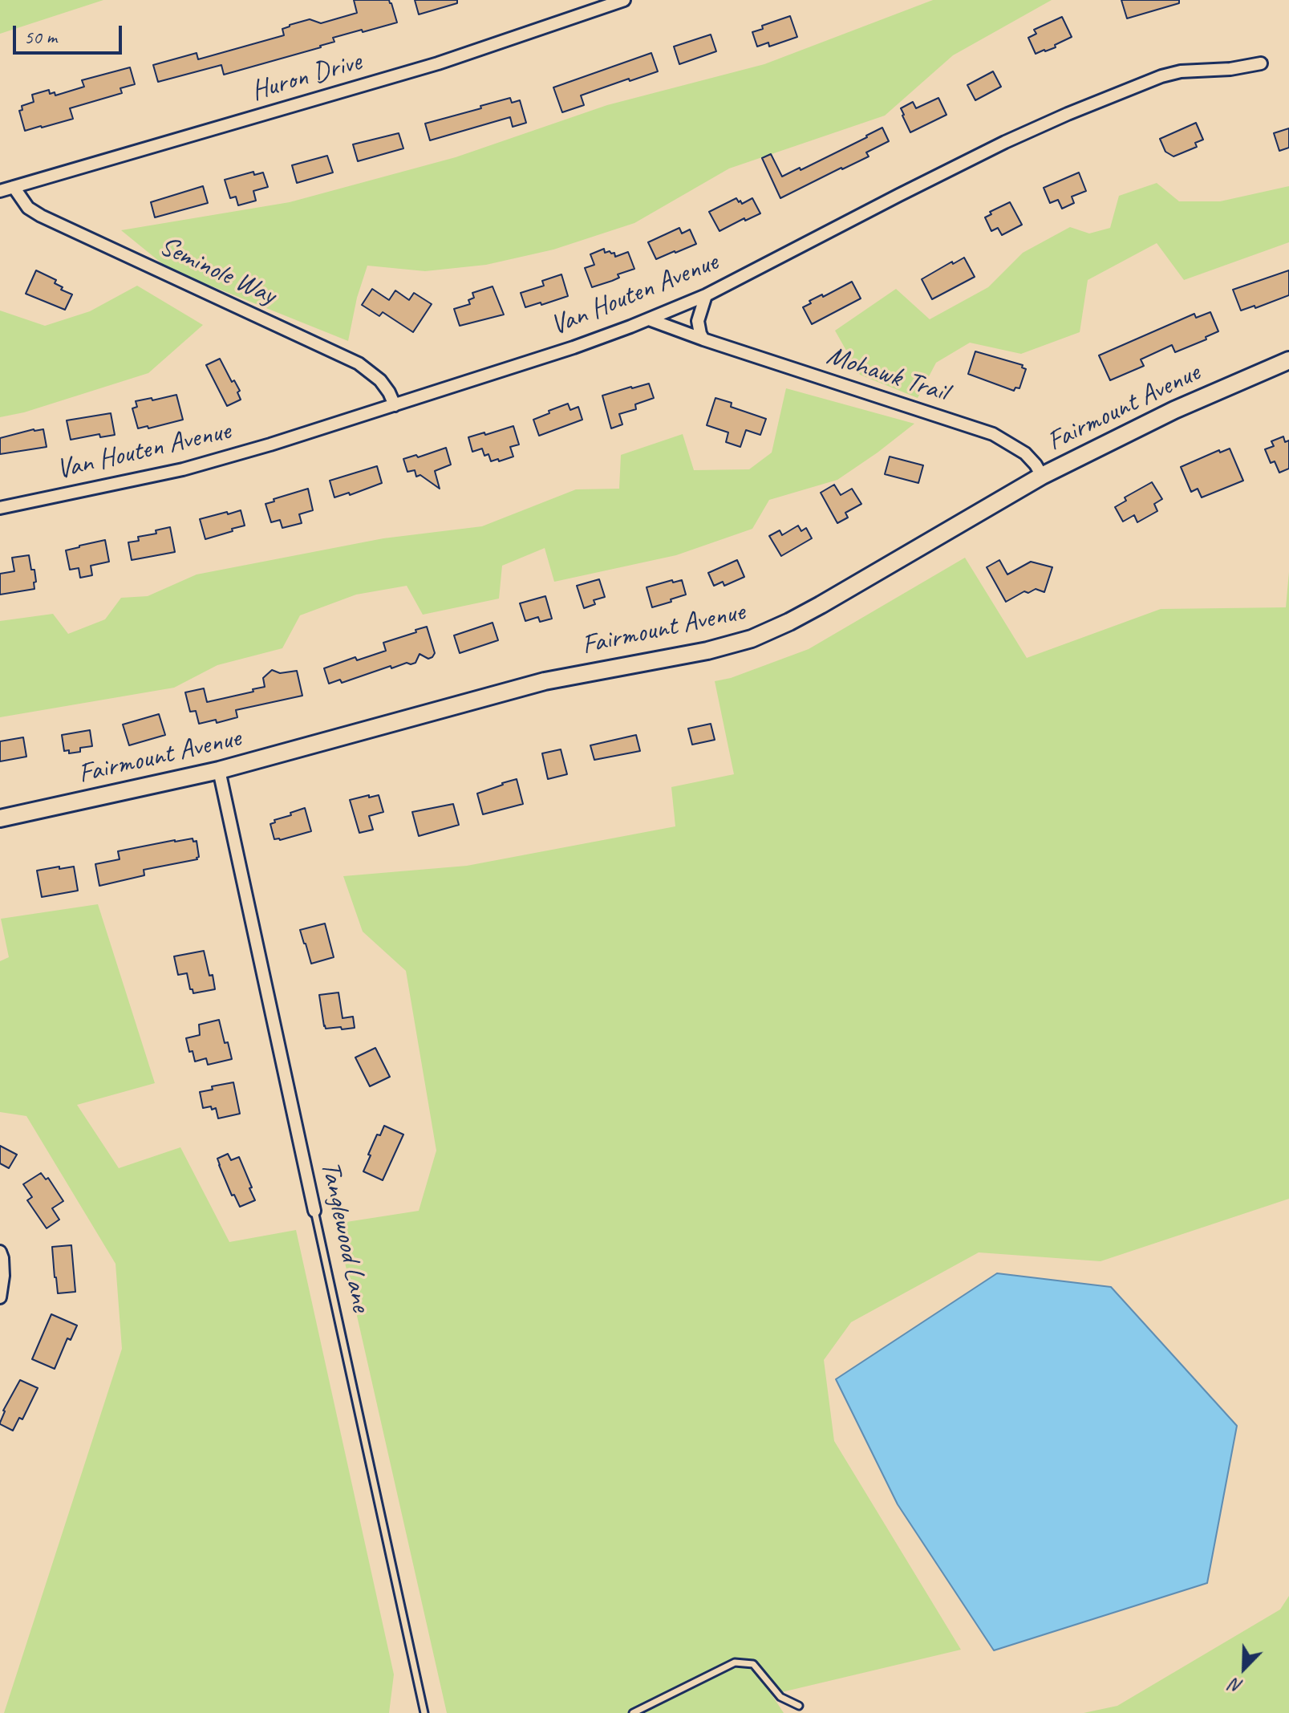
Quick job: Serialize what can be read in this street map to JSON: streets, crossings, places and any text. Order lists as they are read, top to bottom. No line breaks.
{"streets":{"main road":["Fairmount Avenue"],"street":["Huron Drive","Seminole Way","Van Houten Avenue","Mohawk Trail","Tanglewood Lane"]},"crossings":[["Huron Drive","Seminole Way"],["Seminole Way","Van Houten Avenue"],["Van Houten Avenue","Mohawk Trail"],["Mohawk Trail","Fairmount Avenue"],["Fairmount Avenue","Tanglewood Lane"]],"scale_bar":"50 m","north":"bottom left"}
